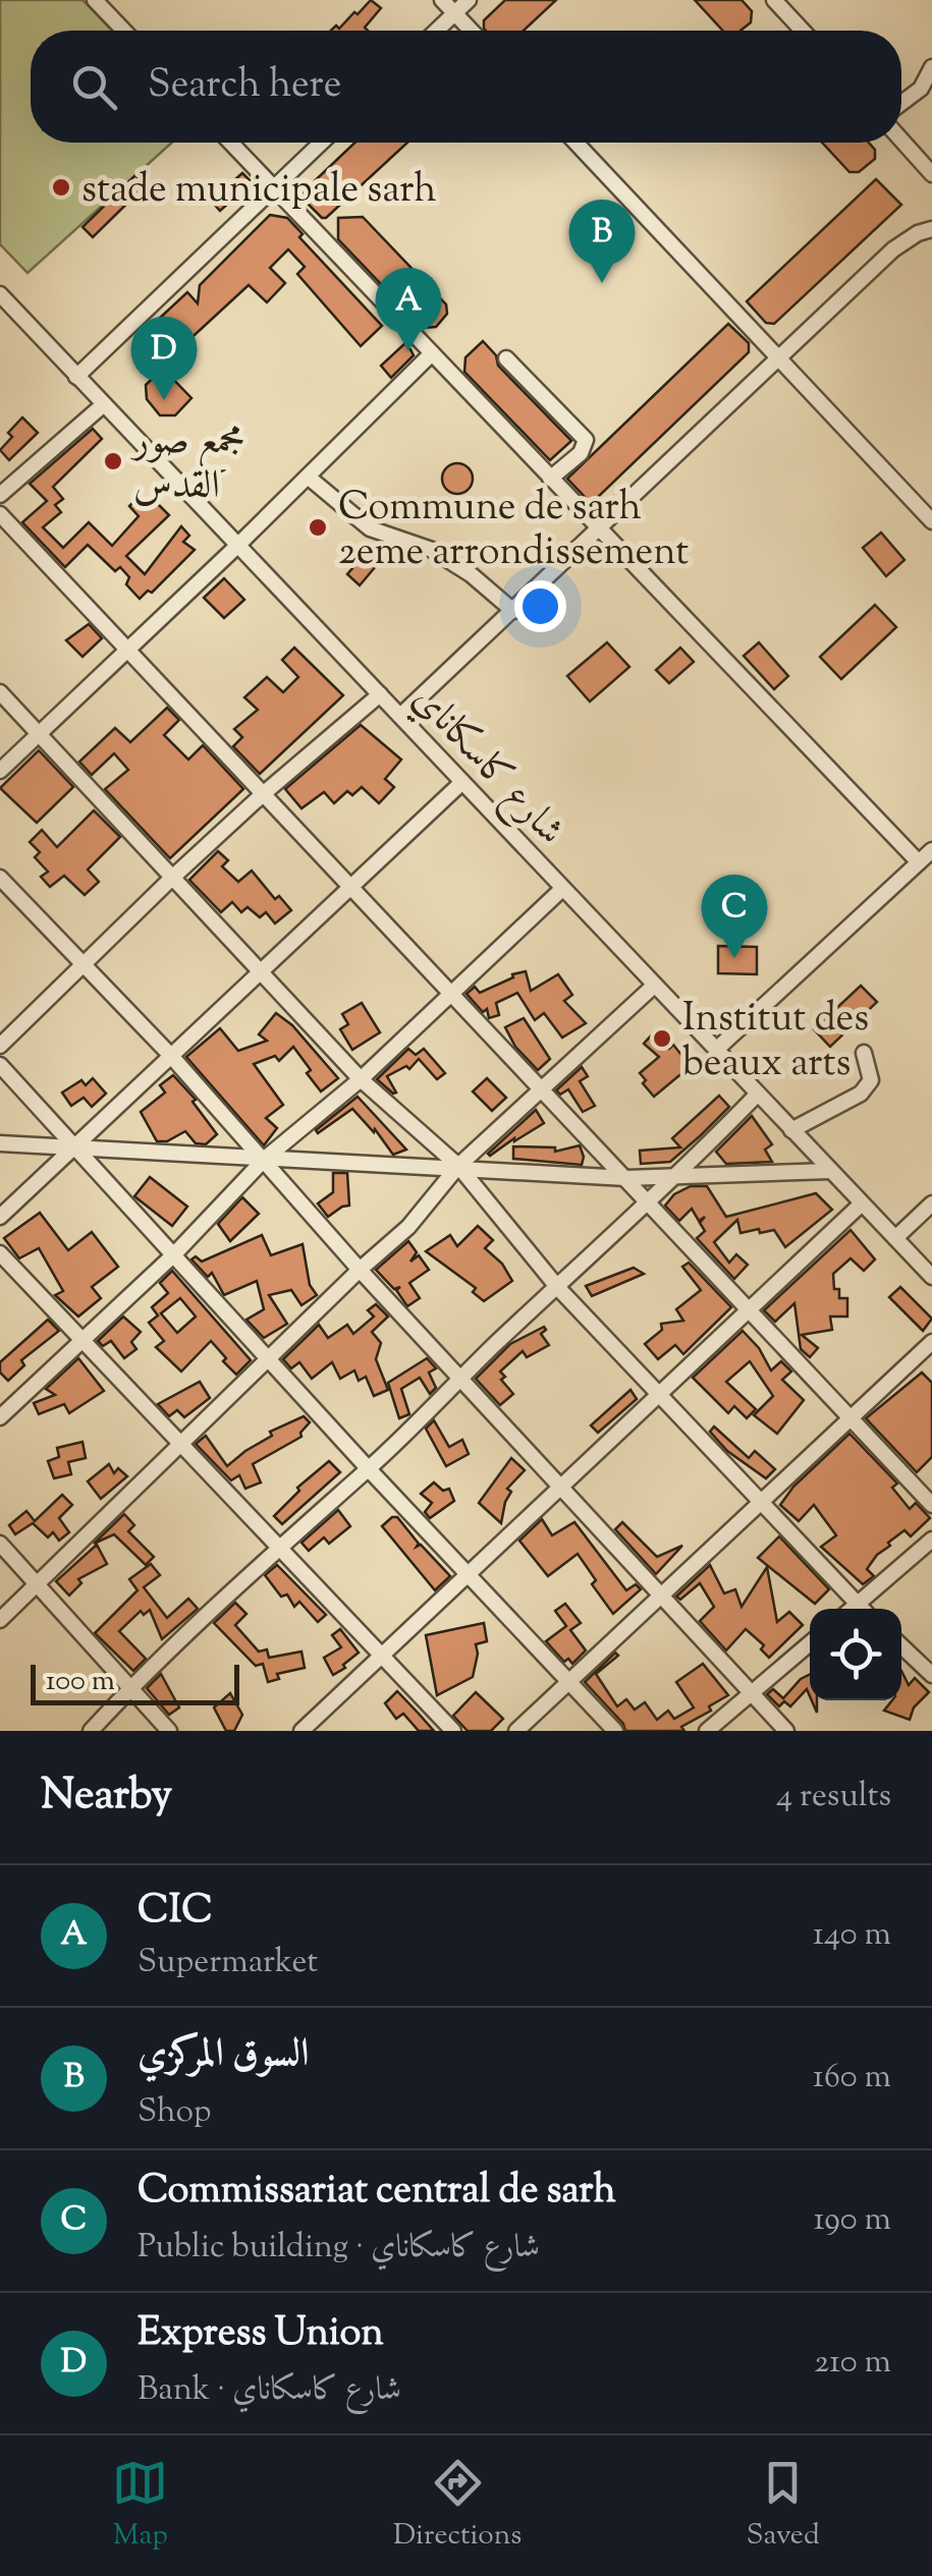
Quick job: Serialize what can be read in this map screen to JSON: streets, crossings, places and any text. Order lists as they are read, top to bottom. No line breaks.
{"streets":{"street":["شارع كاسكاناي"]},"places":["stade municipale sarh","مجمع صور القدس","Commune de sarh 2eme arrondissement","Institut des beaux arts"],"scale_bar":"100 m","page":{"search":"Search here","pins":["B","A","D","C"],"scale":"100 m","heading":["Nearby","4 results"],"list":[{"mark":"A","name":"CIC","note":"Supermarket","value":"140 m"},{"mark":"B","name":"السوق المركزي","note":"Shop","value":"160 m"},{"mark":"C","name":"Commissariat central de sarh","note":"Public building · شارع كاسكاناي","value":"190 m"},{"mark":"D","name":"Express Union","note":"Bank · شارع كاسكاناي","value":"210 m"}],"nav":["Map","Directions","Saved"]}}
